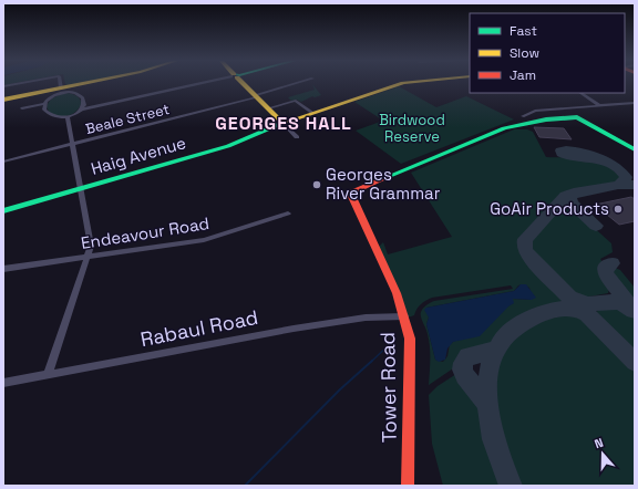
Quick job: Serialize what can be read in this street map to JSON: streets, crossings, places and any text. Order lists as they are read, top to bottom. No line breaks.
{"streets":{"street":["Beale Street","Haig Avenue","Endeavour Road","Rabaul Road","Tower Road"]},"crossings":[["Rabaul Road","Tower Road"]],"districts":["GEORGES HALL"],"parks":["Birdwood Reserve"],"places":["Georges River Grammar","GoAir Products"],"legend":["Fast","Slow","Jam"],"north":"top"}
